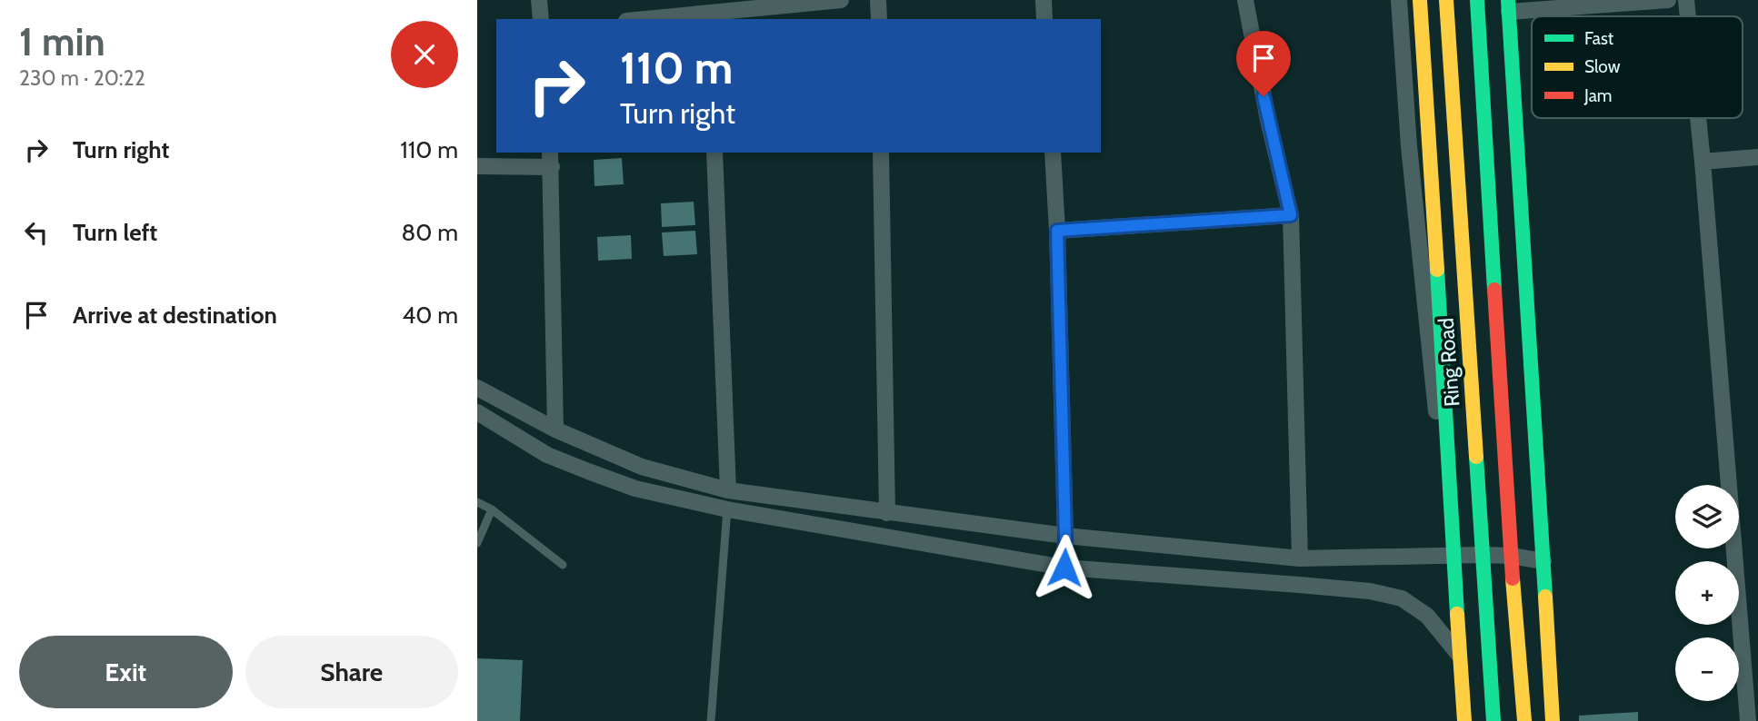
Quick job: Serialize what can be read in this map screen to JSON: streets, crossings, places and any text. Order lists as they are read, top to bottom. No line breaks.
{"streets":{"main road":["Ring Road"]},"legend":["Fast","Slow","Jam"],"page":{"heading":["1 min","230 m · 20:22"],"turn":["110 m","Turn right"],"list":[{"name":"Turn right","value":"110 m"},{"name":"Turn left","value":"80 m"},{"name":"Arrive at destination","value":"40 m"}],"map_buttons":["+","−"],"buttons":["Exit","Share"]}}
